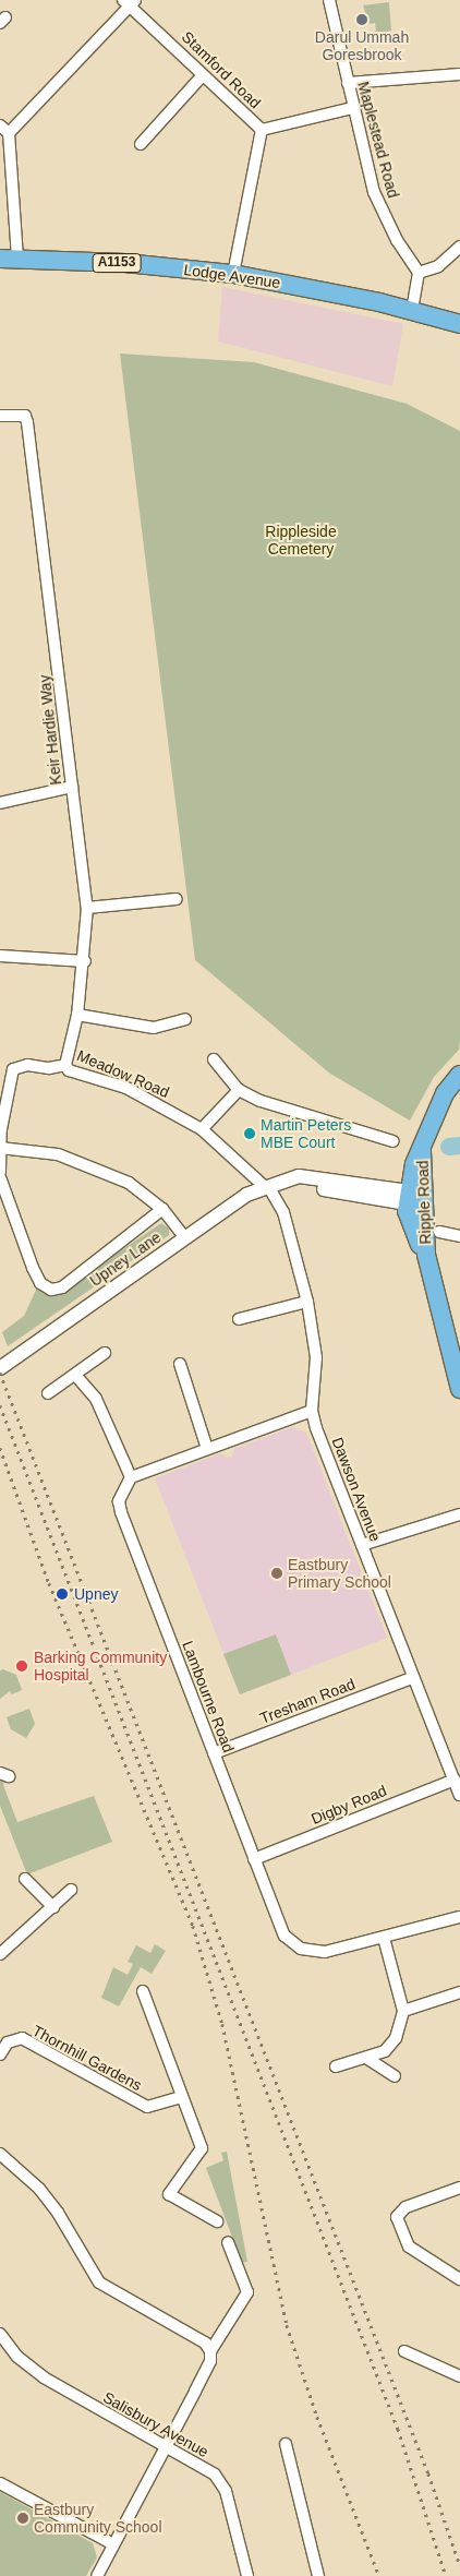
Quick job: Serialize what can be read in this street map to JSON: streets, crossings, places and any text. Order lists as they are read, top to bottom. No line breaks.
{"streets":{"main road":["A1153","Lodge Avenue","Ripple Road"],"street":["Stamford Road","Maplestead Road","Keir Hardie Way","Meadow Road","Upney Lane","Dawson Avenue","Lambourne Road","Tresham Road","Digby Road","Thornhill Gardens","Salisbury Avenue"]},"crossings":[["Stamford Road","Lodge Avenue"],["Keir Hardie Way","Meadow Road"],["Meadow Road","Upney Lane"],["Meadow Road","Dawson Avenue"],["Upney Lane","Dawson Avenue"],["Dawson Avenue","Tresham Road"],["Dawson Avenue","Digby Road"],["Lambourne Road","Tresham Road"],["Lambourne Road","Digby Road"]],"parks":["Rippleside Cemetery"],"places":["Darul Ummah Goresbrook","Martin Peters MBE Court","Eastbury Primary School","Upney","Barking Community Hospital","Eastbury Community School"]}
